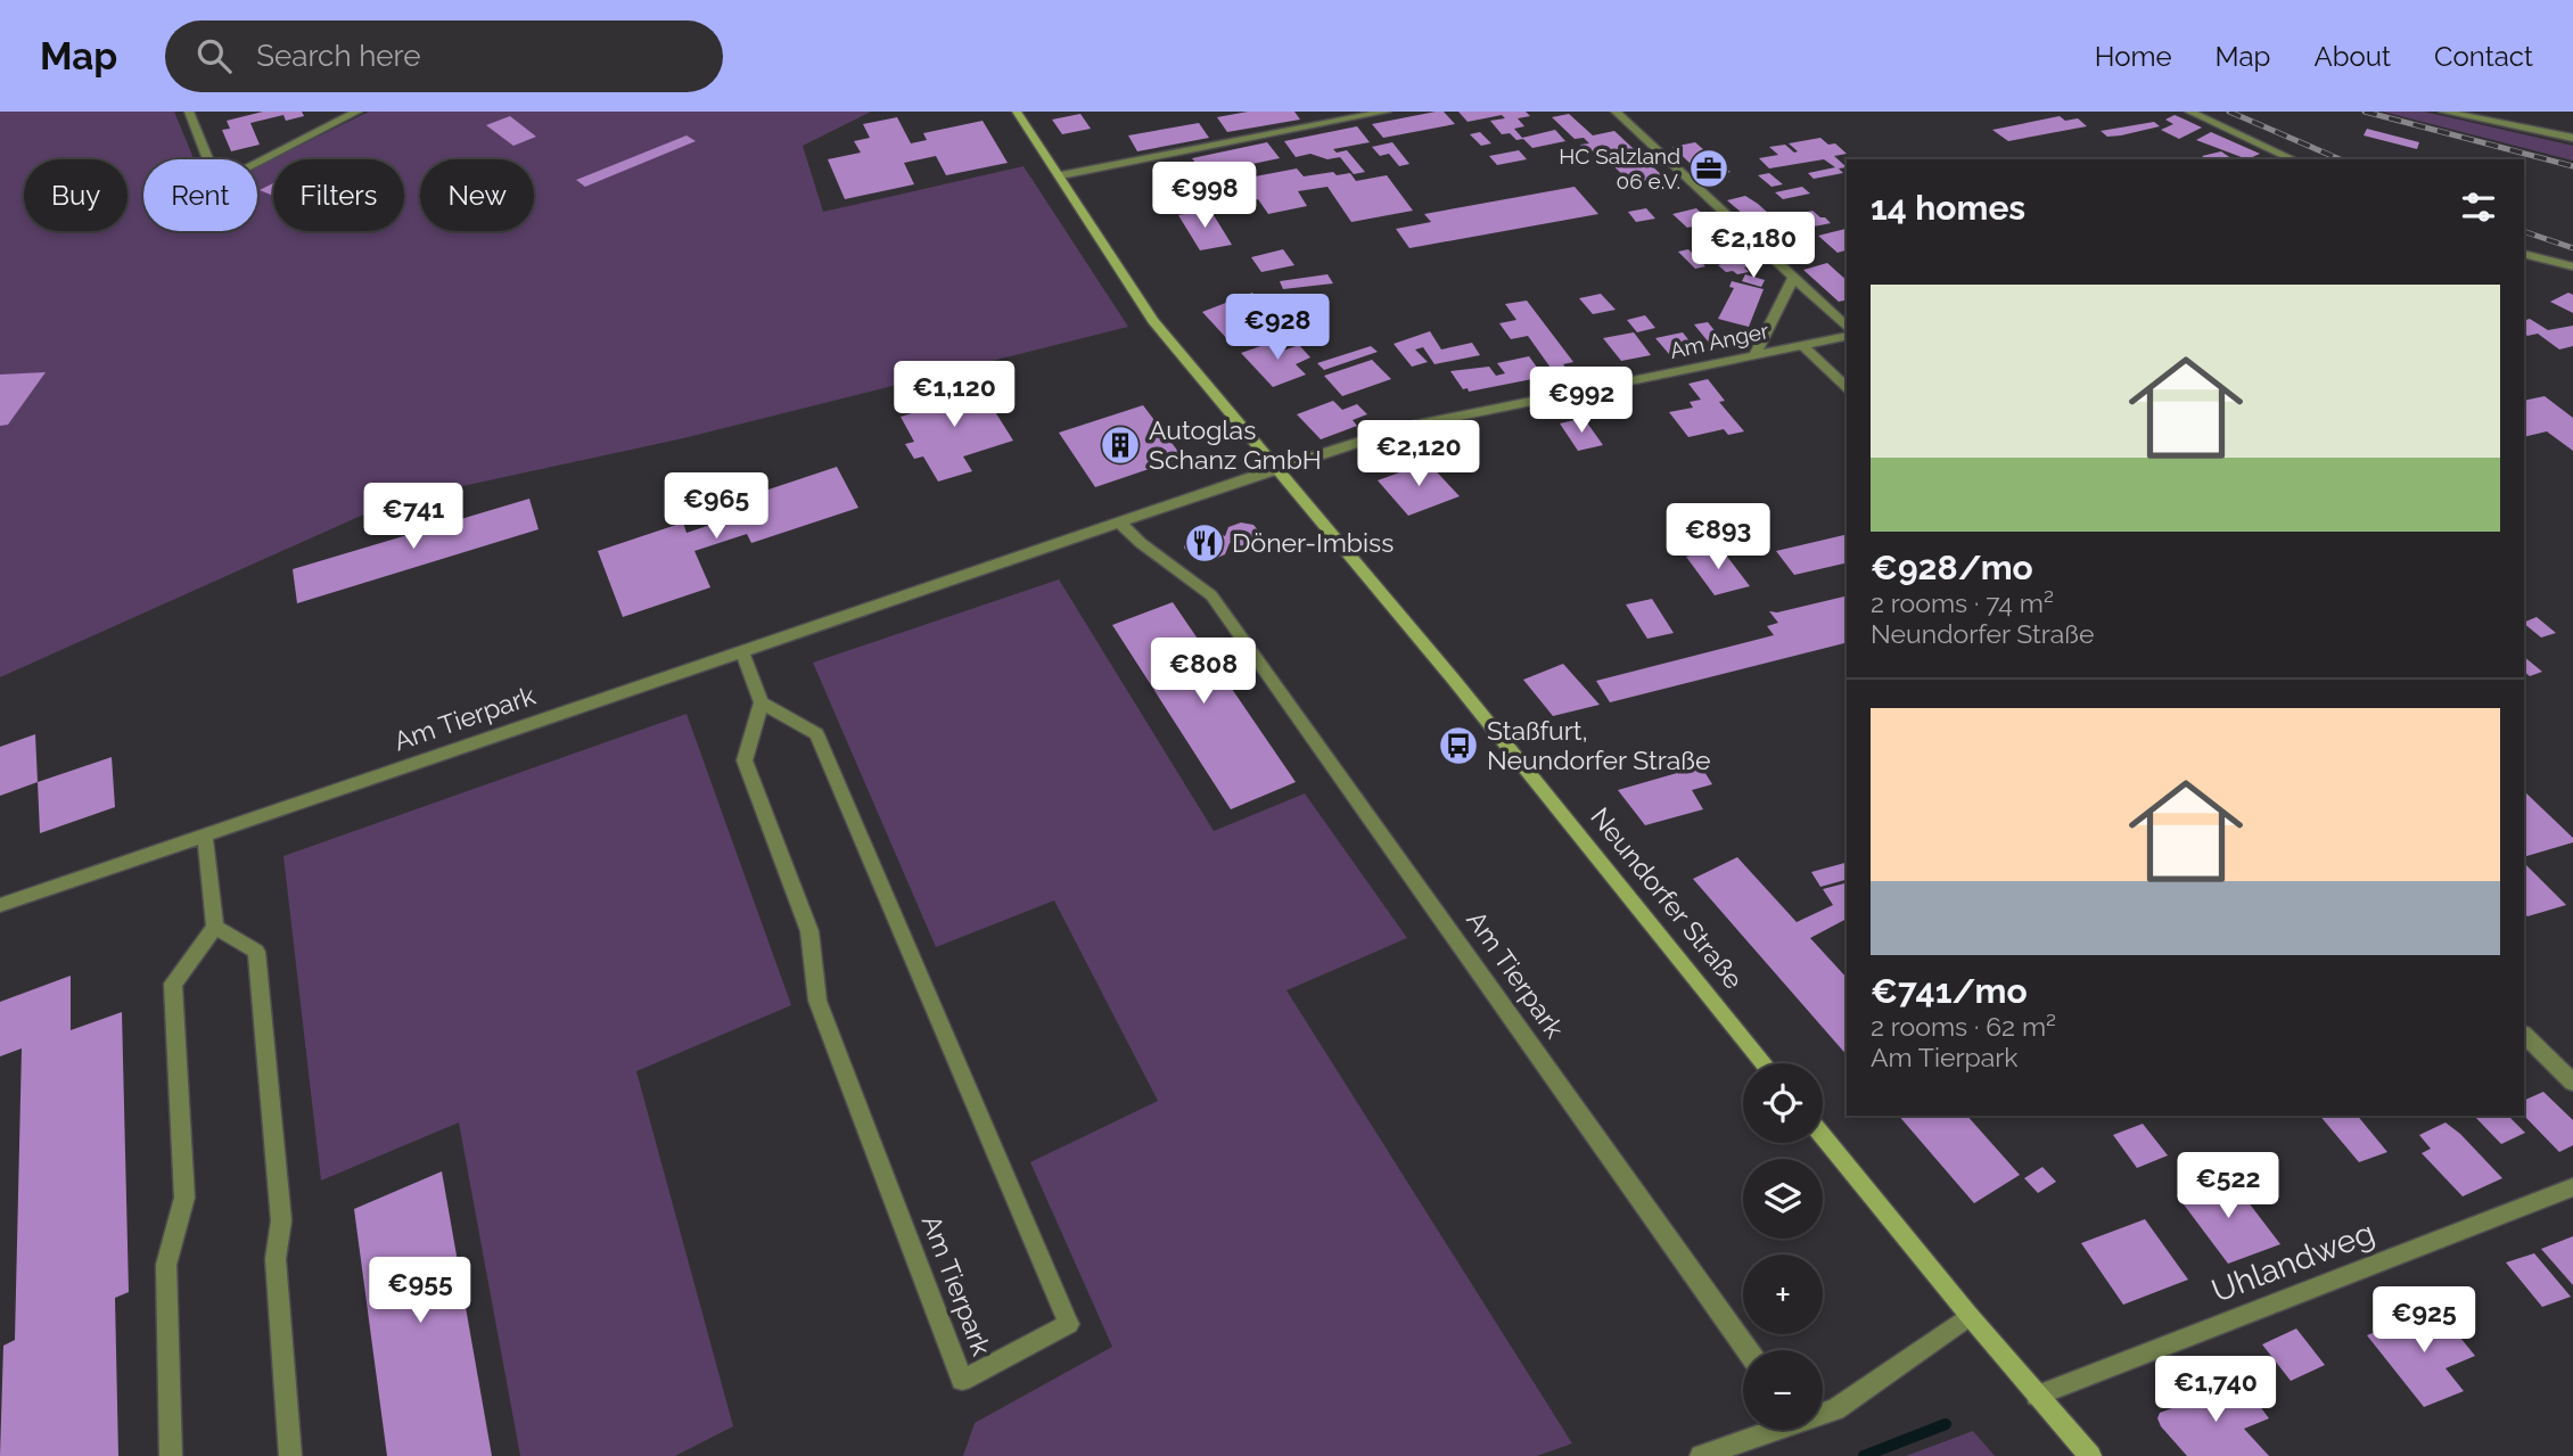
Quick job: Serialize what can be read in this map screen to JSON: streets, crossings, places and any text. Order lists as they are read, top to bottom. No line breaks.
{"streets":{"main road":["Neundorfer Straße"],"street":["Am Anger","Am Tierpark","Uhlandweg"]},"crossings":[["Am Anger","Am Tierpark"],["Am Anger","Neundorfer Straße"],["Am Tierpark","Neundorfer Straße"]],"places":{"office":["HC Salzland 06 e.V."],"building":["Autoglas Schanz GmbH"],"restaurant":["Döner-Imbiss"],"bus stop":["Staßfurt, Neundorfer Straße"]},"page":{"header":"Map","search":"Search here","nav":["Home","Map","About","Contact"],"chip":["Buy","Rent","Filters","New"],"heading":"14 homes","price":["€998","€2,180","€928","€1,120","€992","€2,120","€965","€741","€893","€808","€522","€955","€925","€1,740"],"list":[{"name":"€928/mo","note":"2 rooms · 74 m² · Neundorfer Straße"},{"name":"€741/mo","note":"2 rooms · 62 m² · Am Tierpark"}],"map_buttons":["+","−"]}}
